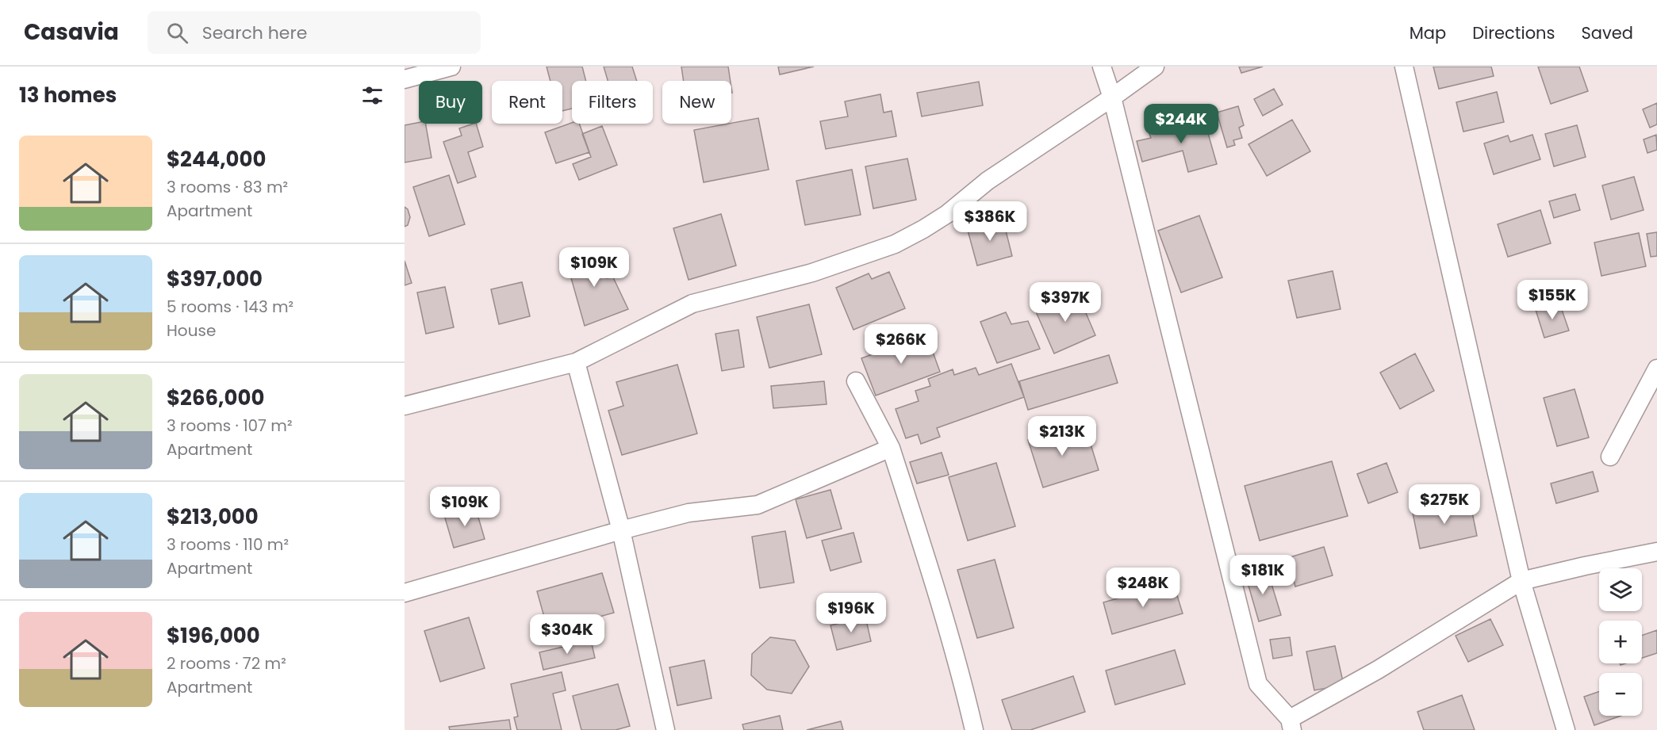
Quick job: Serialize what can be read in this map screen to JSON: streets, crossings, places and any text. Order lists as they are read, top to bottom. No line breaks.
{"page":{"header":"Casavia","search":"Search here","nav":["Map","Directions","Saved"],"heading":"13 homes","chip":["Buy","Rent","Filters","New"],"price":["$244K","$386K","$109K","$155K","$397K","$266K","$213K","$275K","$109K","$181K","$248K","$196K","$304K"],"list":[{"name":"$244,000","note":"3 rooms · 83 m² · Apartment"},{"name":"$397,000","note":"5 rooms · 143 m² · House"},{"name":"$266,000","note":"3 rooms · 107 m² · Apartment"},{"name":"$213,000","note":"3 rooms · 110 m² · Apartment"},{"name":"$196,000","note":"2 rooms · 72 m² · Apartment"}],"map_buttons":["+","−"]}}
